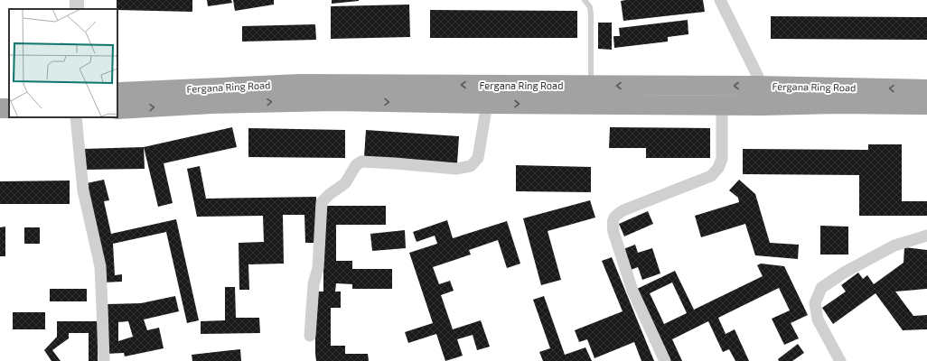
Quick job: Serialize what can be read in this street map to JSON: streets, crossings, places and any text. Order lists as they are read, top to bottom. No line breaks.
{"streets":{"highway":["Fergana Ring Road"]}}
